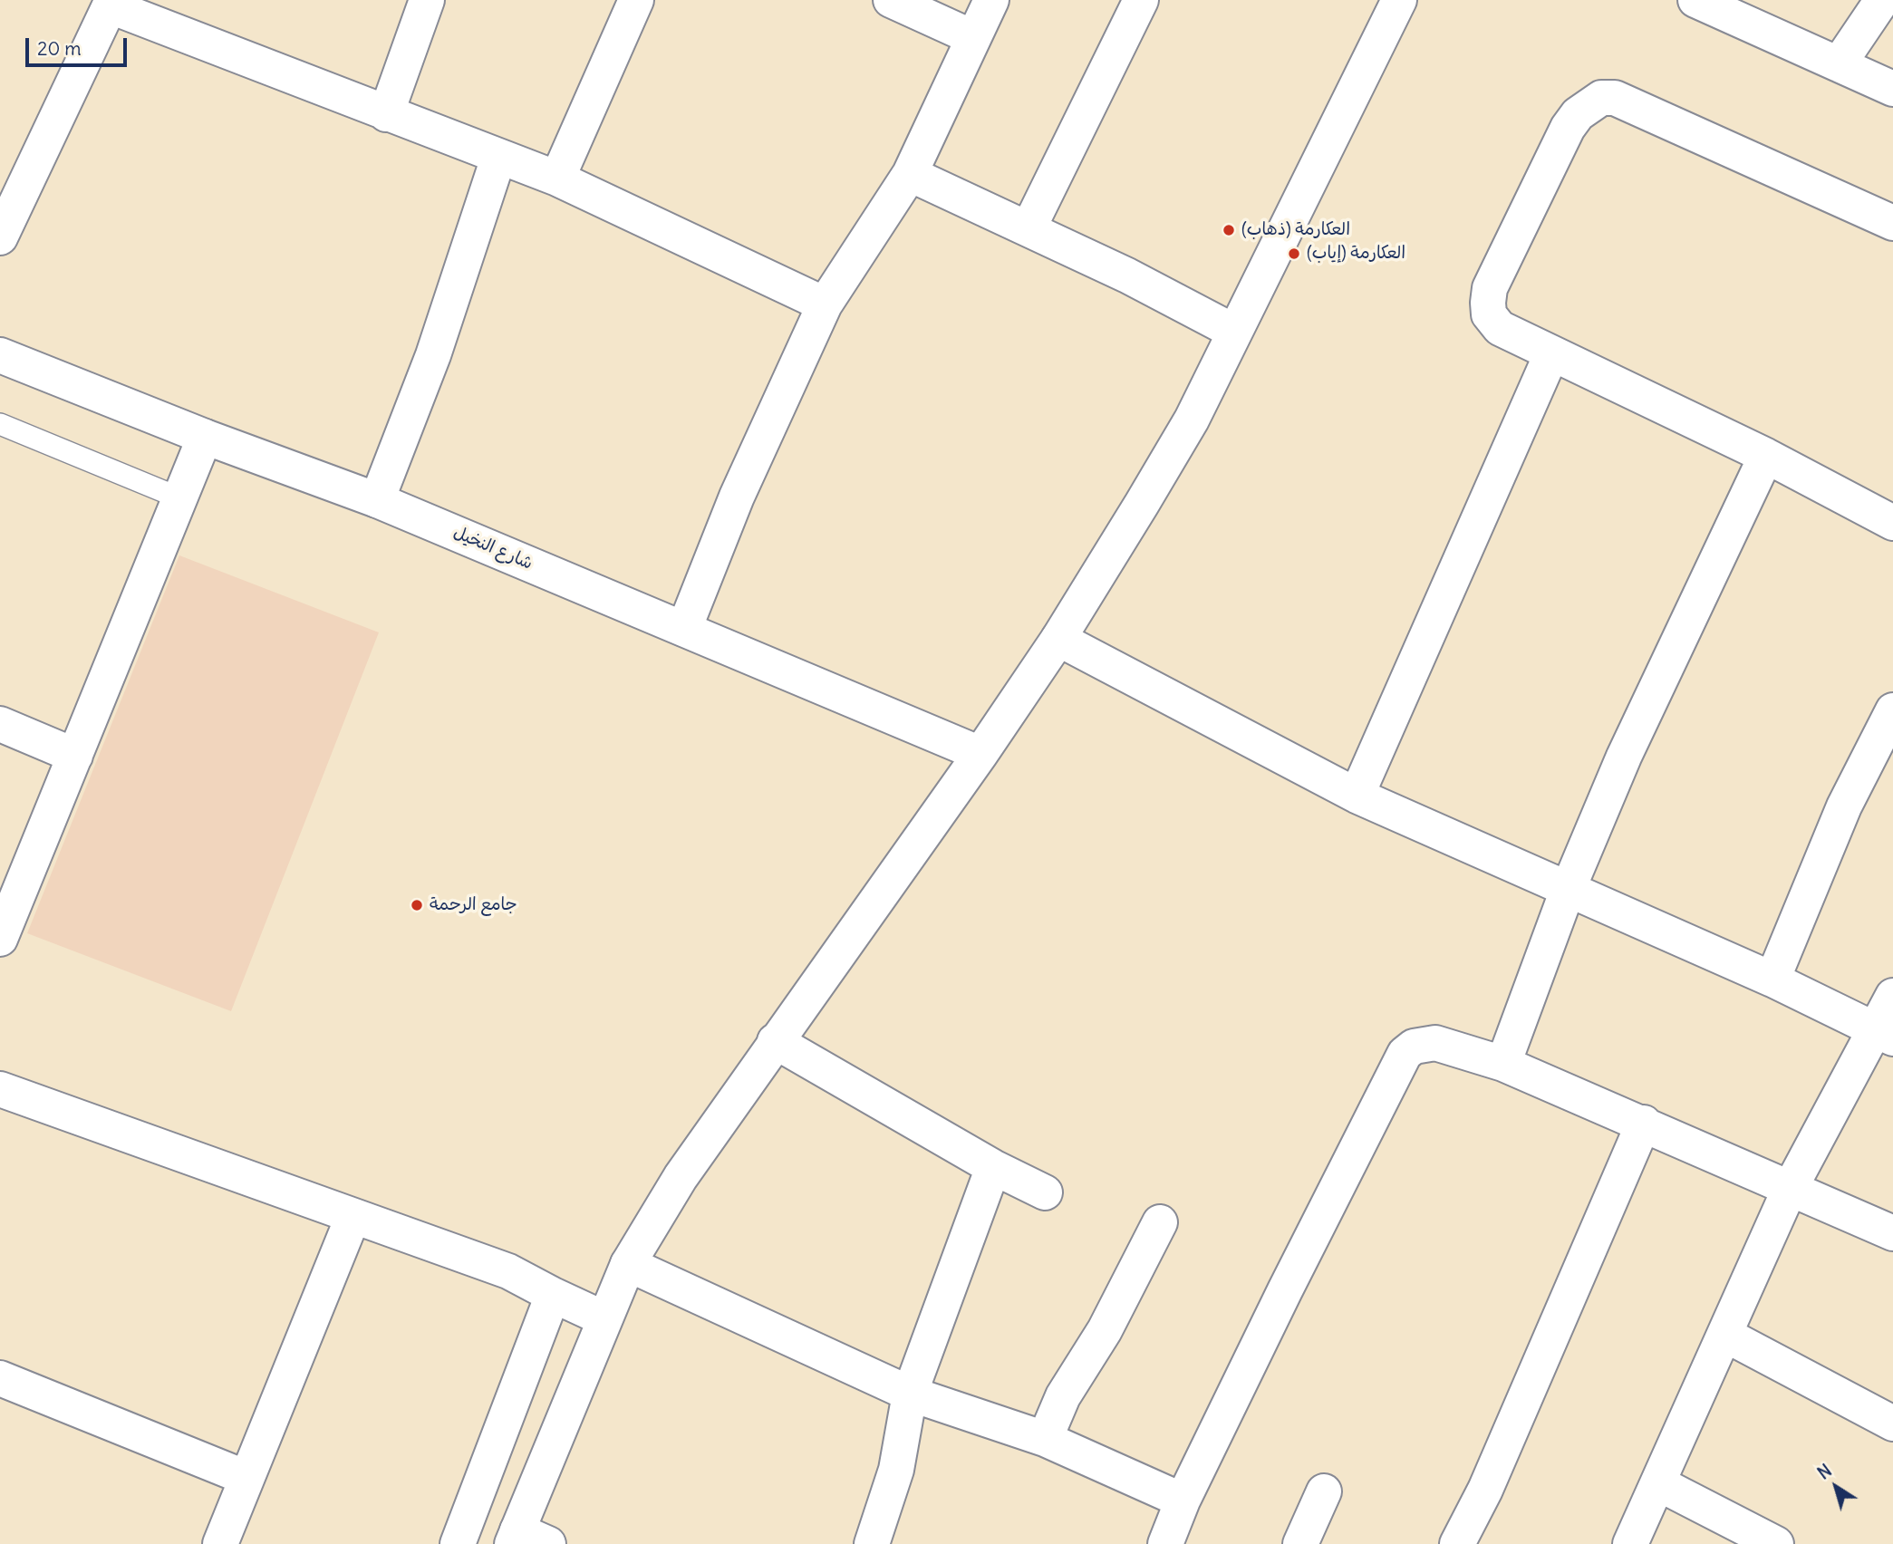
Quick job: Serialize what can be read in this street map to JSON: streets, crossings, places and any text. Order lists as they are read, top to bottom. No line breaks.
{"streets":{"street":["شارع النخيل"]},"places":["العكارمة (ذهاب)","العكارمة (إياب)","جامع الرحمة"],"scale_bar":"20 m","north":"top left"}
